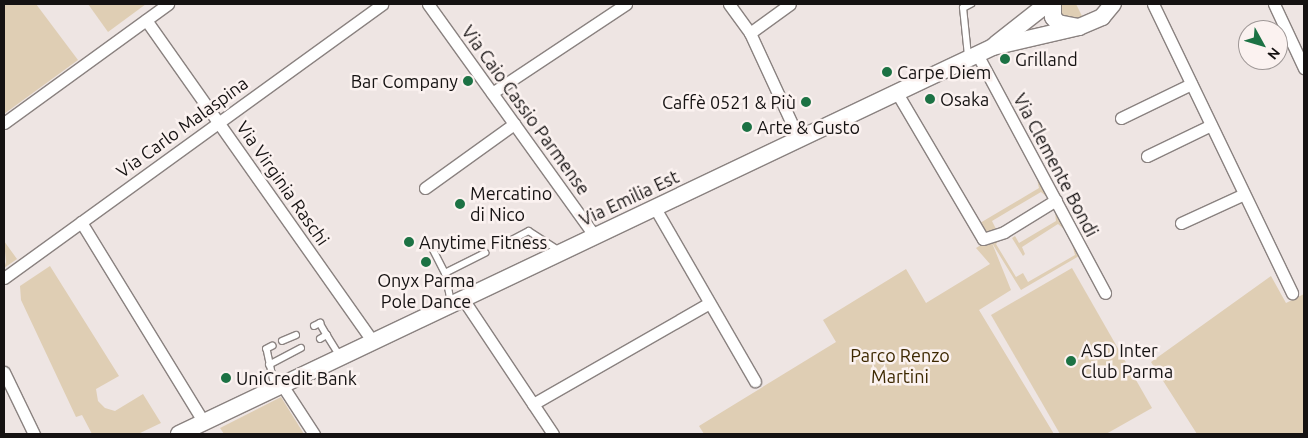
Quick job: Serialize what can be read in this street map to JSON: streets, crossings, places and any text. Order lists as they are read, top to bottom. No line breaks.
{"streets":{"main road":["Via Emilia Est"],"street":["Via Caio Cassio Parmense","Via Carlo Malaspina","Via Clemente Bondi","Via Virginia Raschi"]},"crossings":[["Via Caio Cassio Parmense","Via Emilia Est"],["Via Carlo Malaspina","Via Virginia Raschi"],["Via Clemente Bondi","Via Emilia Est"],["Via Virginia Raschi","Via Emilia Est"]],"parks":["Parco Renzo Martini"],"places":["Grilland","Carpe Diem","Bar Company","Osaka","Caffè 0521 & Più","Arte & Gusto","Mercatino di Nico","Anytime Fitness","Onyx Parma Pole Dance","ASD Inter Club Parma","UniCredit Bank"],"north":"bottom right"}
